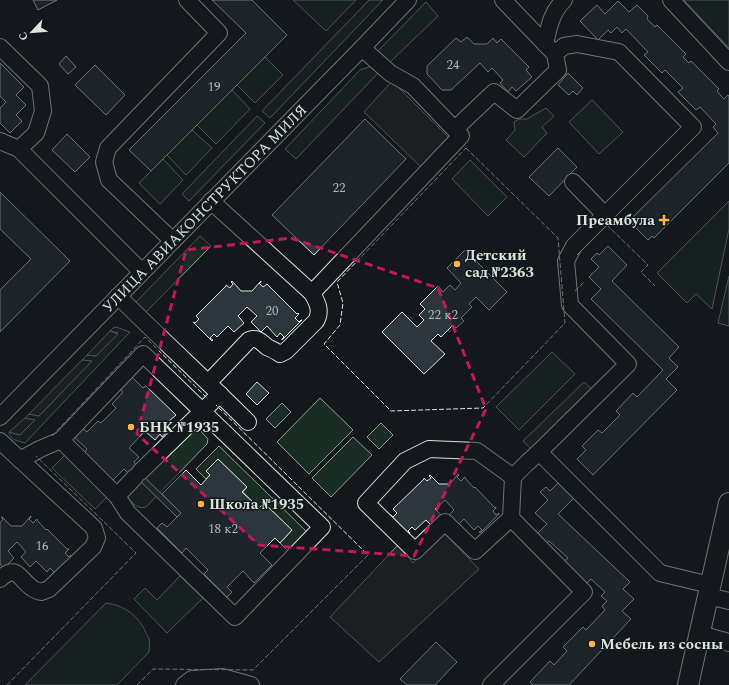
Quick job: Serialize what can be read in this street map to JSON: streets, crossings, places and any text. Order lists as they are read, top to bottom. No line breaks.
{"streets":{"street":["УЛИЦА АВИАКОНСТРУКТОРА МИЛЯ"]},"places":{"health":["Преамбула"],"other":["Детский сад №2363","БНК №1935","Школа №1935","Мебель из сосны"]},"house_numbers":["24","19","22","20","22 к2","18 к2","16"],"north":"bottom left"}
